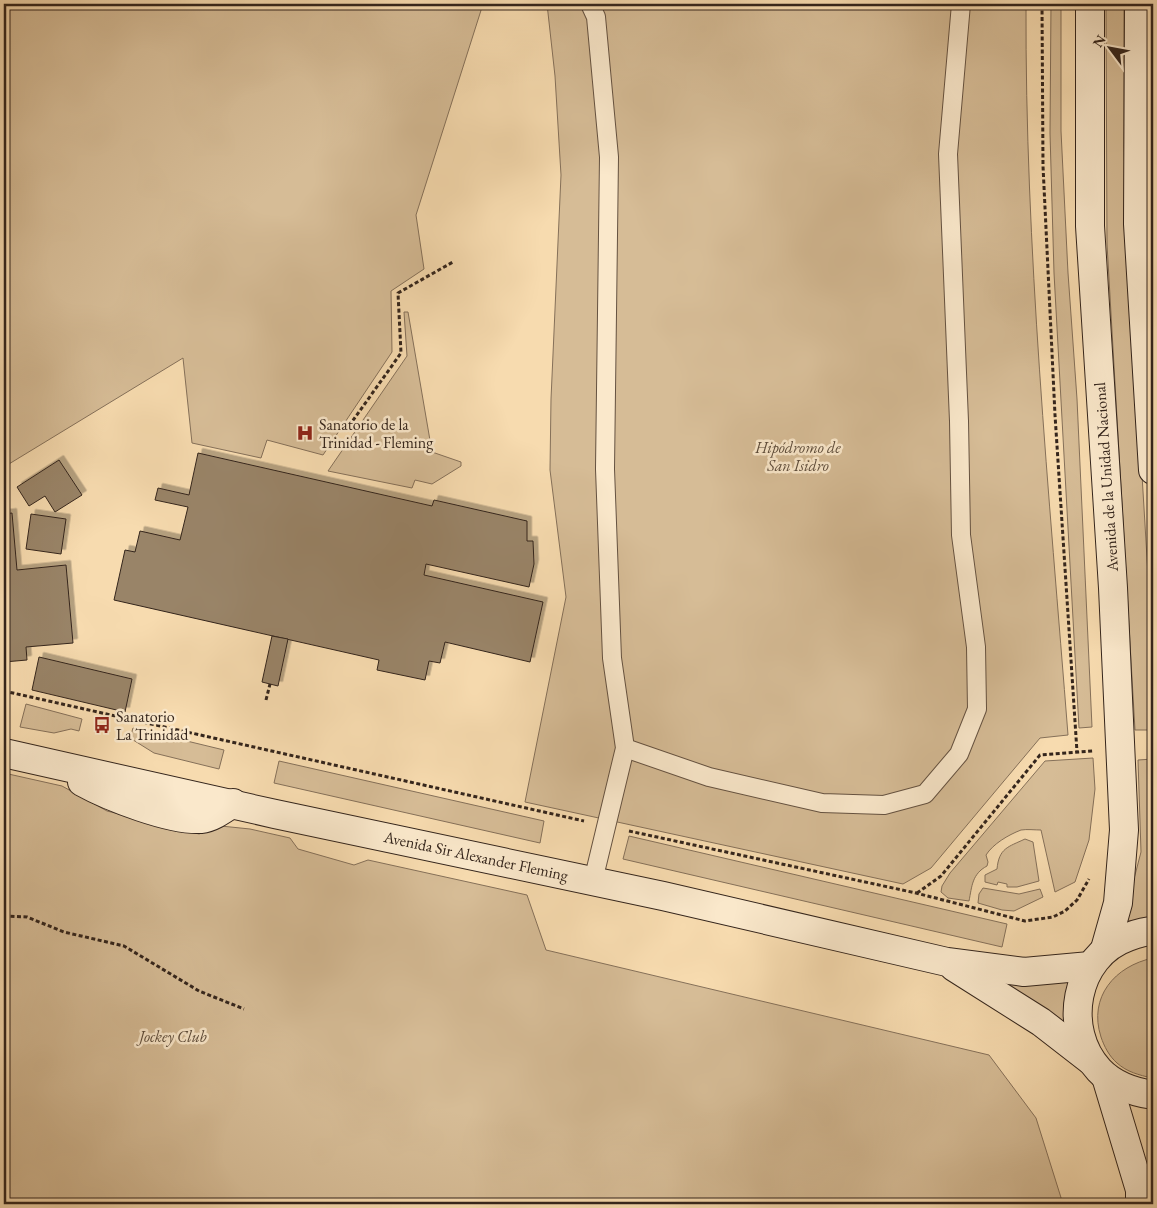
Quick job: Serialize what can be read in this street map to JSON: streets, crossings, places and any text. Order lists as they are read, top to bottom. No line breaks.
{"streets":{"main road":["Avenida de la Unidad Nacional","Avenida Sir Alexander Fleming"]},"crossings":[["Avenida de la Unidad Nacional","Avenida Sir Alexander Fleming"]],"parks":["Hipódromo de San Isidro","Jockey Club"],"places":{"hospital":["Sanatorio de la Trinidad - Fleming"],"bus stop":["Sanatorio La Trinidad"]},"north":"top left"}
